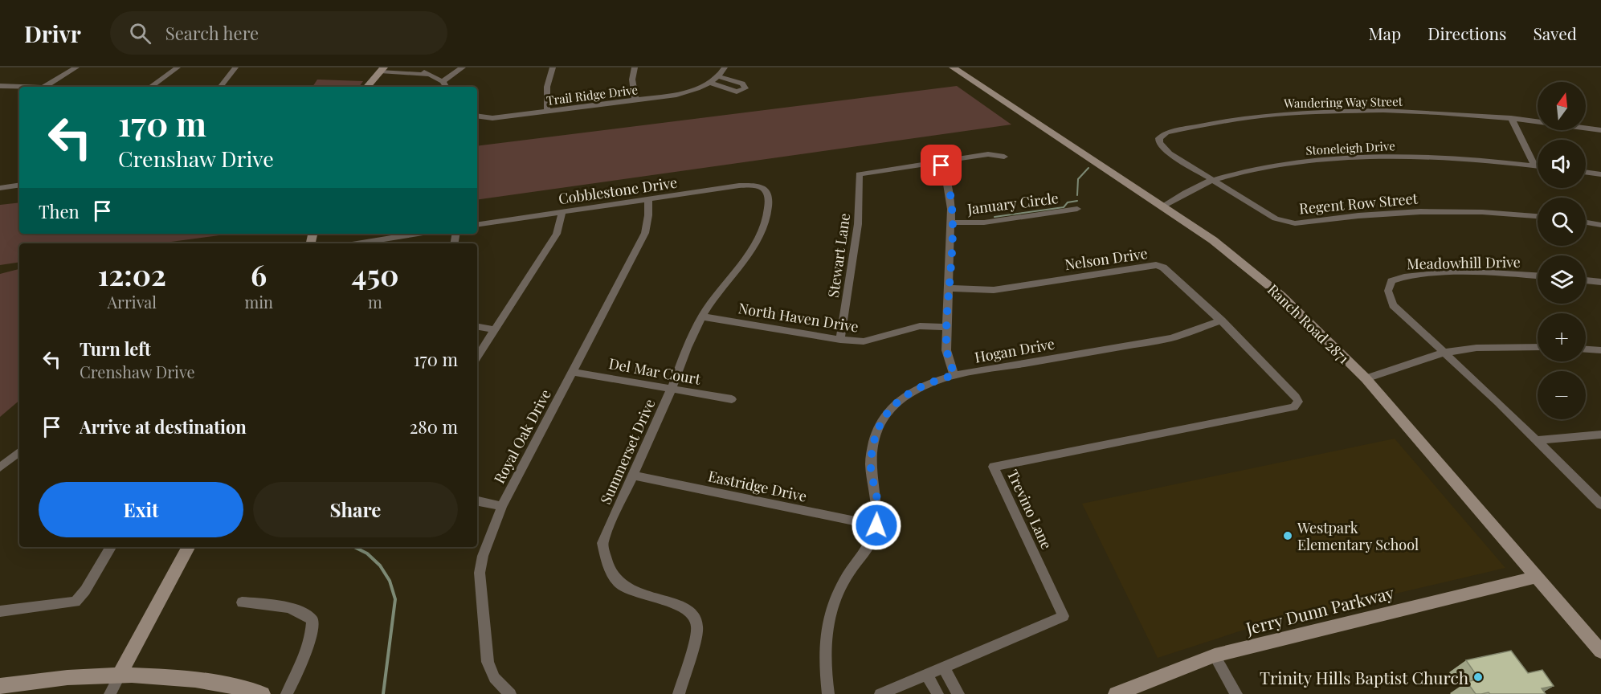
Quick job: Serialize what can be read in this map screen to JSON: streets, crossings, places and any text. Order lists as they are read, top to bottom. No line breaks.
{"streets":{"main road":["Ranch Road 2871","Jerry Dunn Parkway"],"street":["Trail Ridge Drive","Wandering Way Street","Stoneleigh Drive","Cobblestone Drive","January Circle","Regent Row Street","Stewart Lane","Nelson Drive","Meadowhill Drive","North Haven Drive","Hogan Drive","Del Mar Court","Royal Oak Drive","Summerset Drive","Eastridge Drive","Trevino Lane"]},"crossings":[["Wandering Way Street","Stoneleigh Drive"],["Wandering Way Street","Regent Row Street"],["Stoneleigh Drive","Regent Row Street"],["Stoneleigh Drive","Ranch Road 2871"],["Cobblestone Drive","Royal Oak Drive"],["Cobblestone Drive","Summerset Drive"],["Stewart Lane","North Haven Drive"],["Nelson Drive","Hogan Drive"],["Nelson Drive","Trevino Lane"],["North Haven Drive","Summerset Drive"],["Ranch Road 2871","Jerry Dunn Parkway"],["Hogan Drive","Eastridge Drive"],["Del Mar Court","Royal Oak Drive"],["Del Mar Court","Summerset Drive"],["Summerset Drive","Eastridge Drive"]],"places":["Westpark Elementary School","Trinity Hills Baptist Church"],"north":"top","page":{"header":"Drivr","search":"Search here","nav":["Map","Directions","Saved"],"map_buttons":["+","−"],"turn":["170 m","Crenshaw Drive"],"then":"Then","eta":["12:02","Arrival","6","min","450","m"],"list":[{"name":"Turn left","note":"Crenshaw Drive","value":"170 m"},{"name":"Arrive at destination","value":"280 m"}],"buttons":["Exit","Share"]}}
